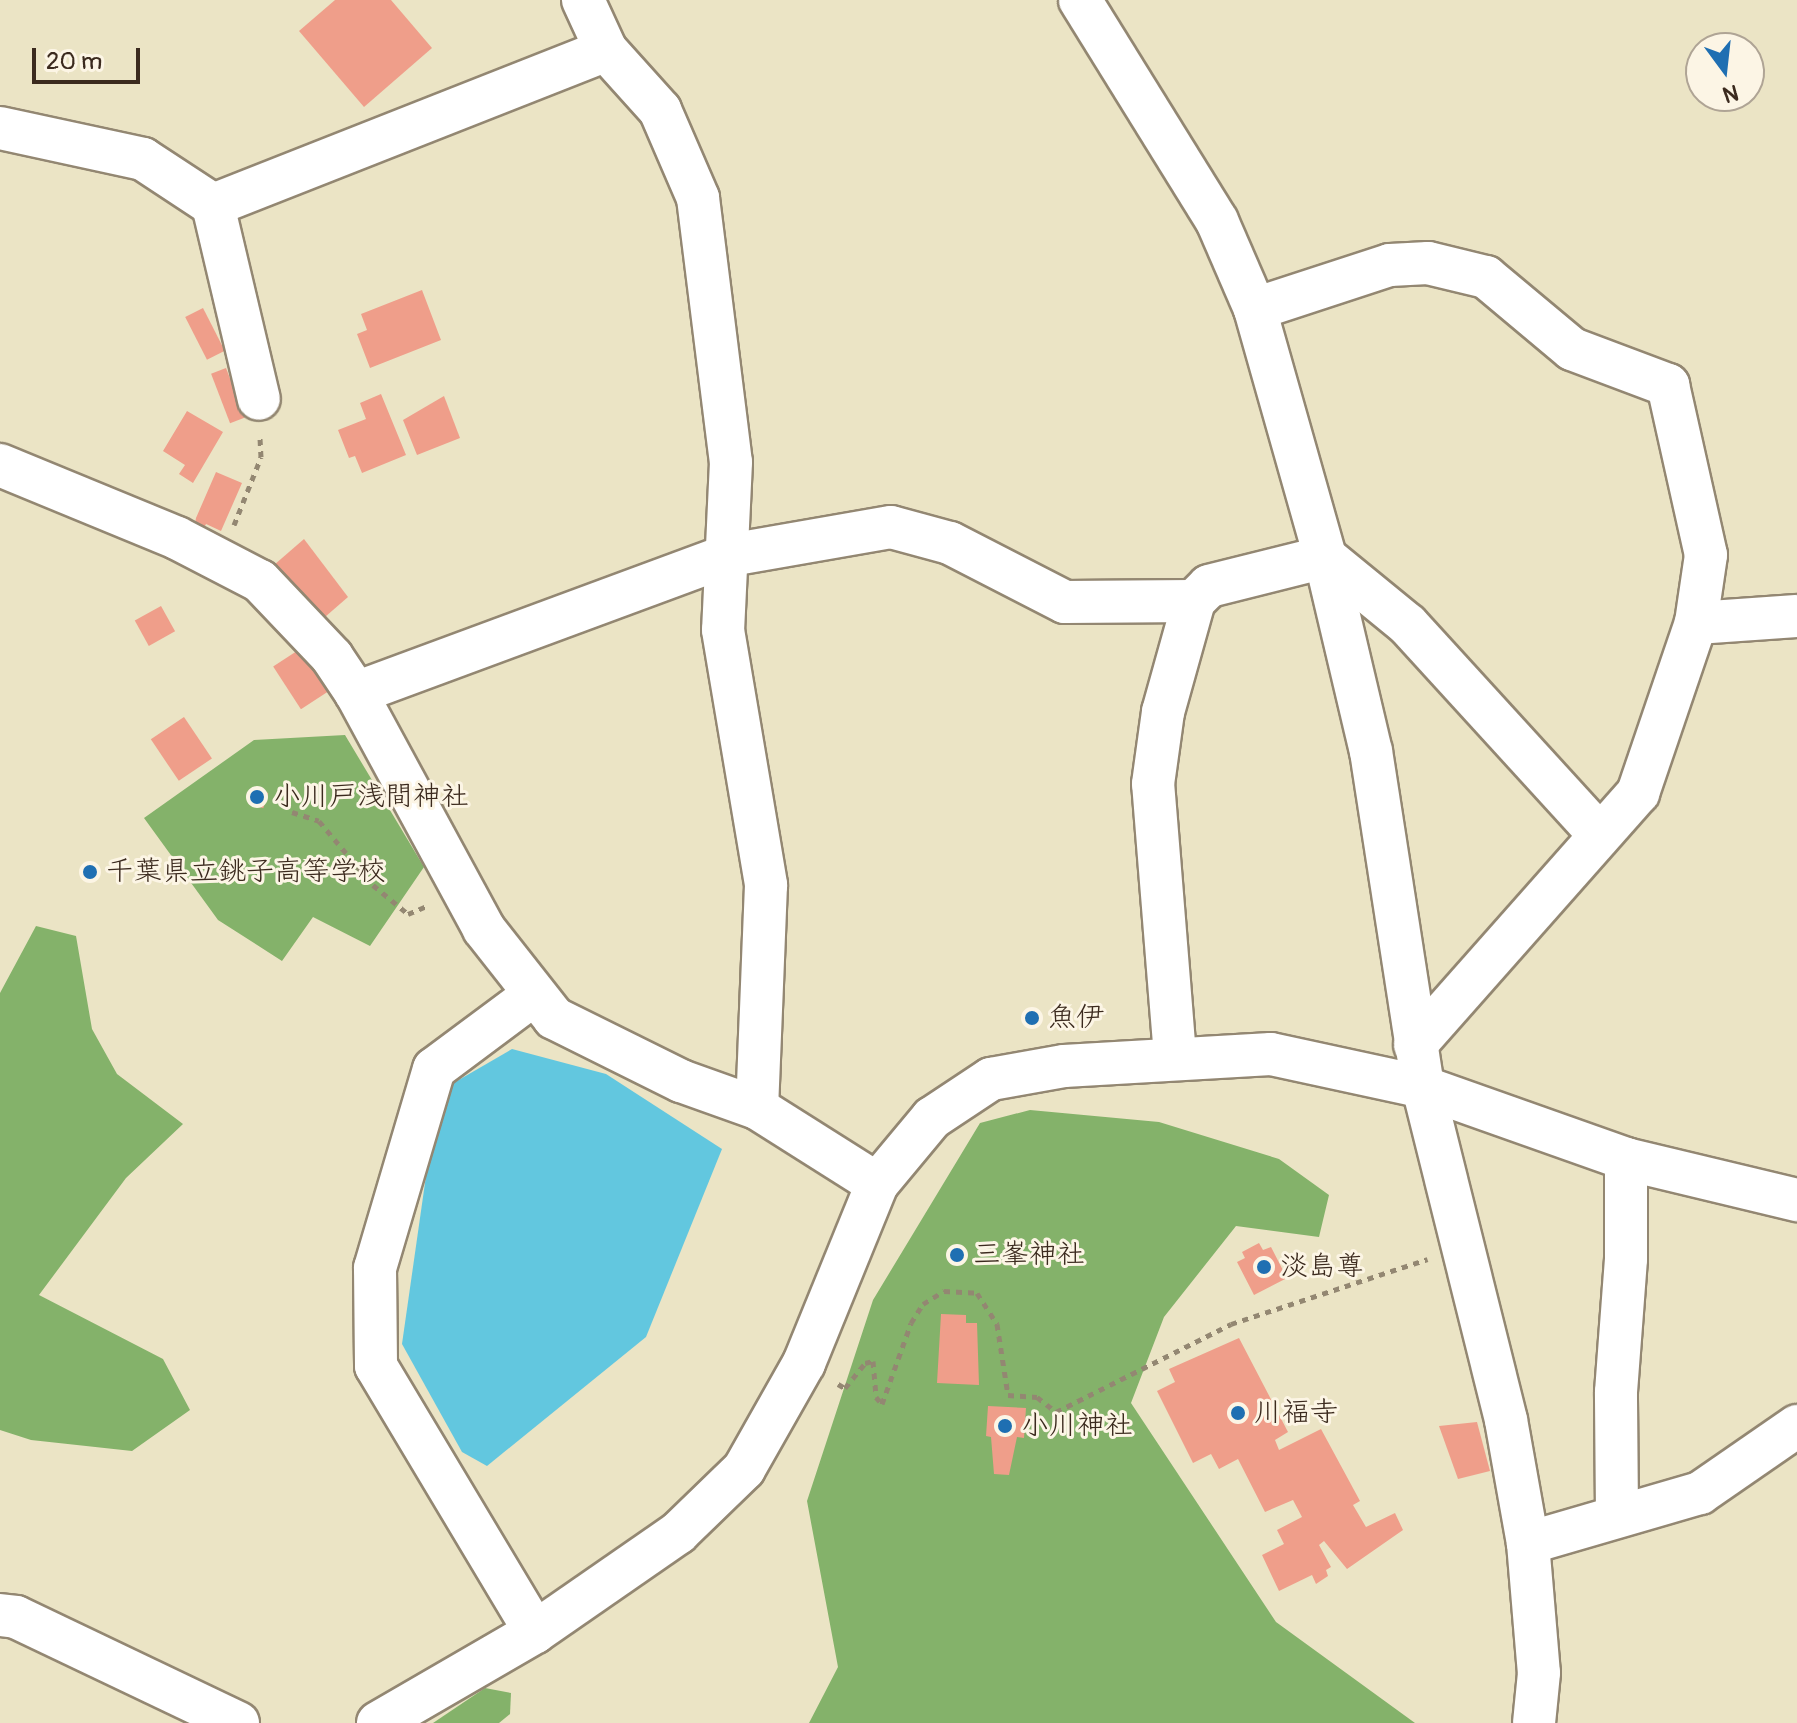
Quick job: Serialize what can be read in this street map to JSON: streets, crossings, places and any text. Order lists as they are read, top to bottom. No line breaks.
{"places":["小川戸浅間神社","千葉県立銚子高等学校","魚伊","三峯神社","淡島尊","川福寺","小川神社"],"scale_bar":"20 m","north":"bottom"}
